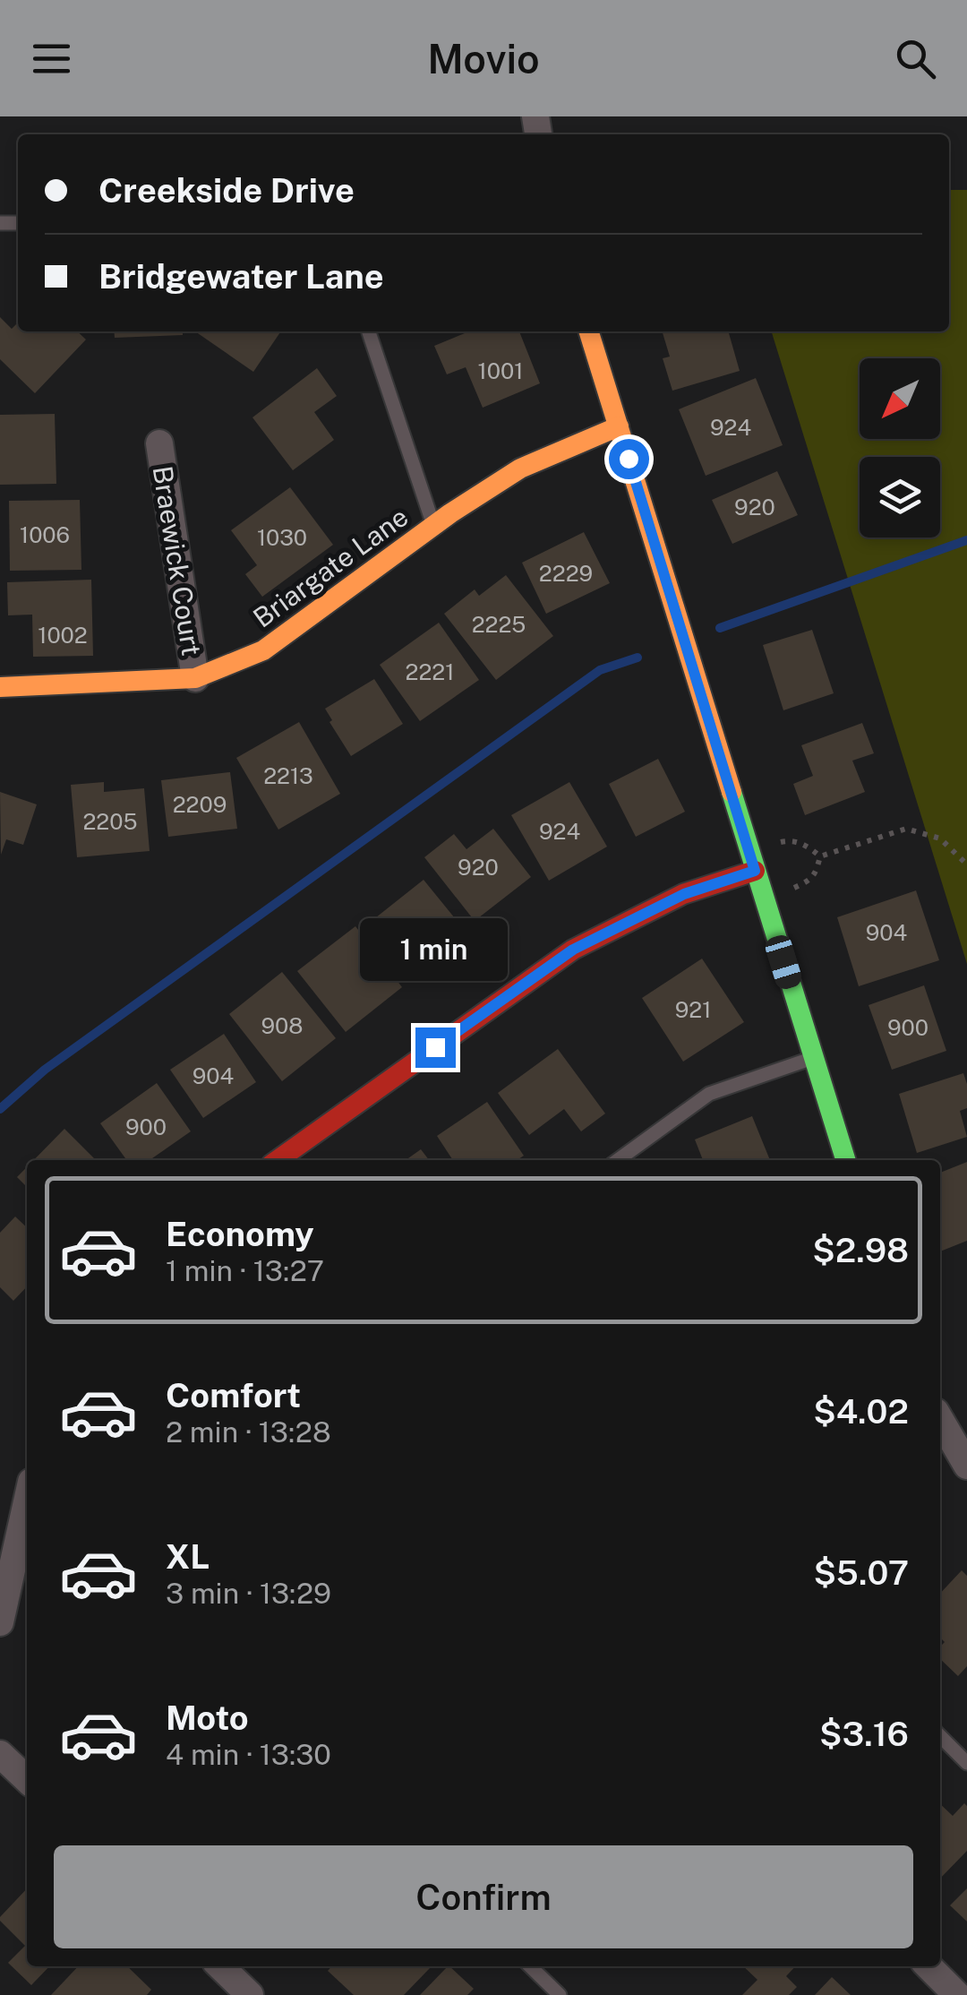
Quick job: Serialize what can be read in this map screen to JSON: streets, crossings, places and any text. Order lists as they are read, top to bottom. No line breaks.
{"streets":{"street":["Braewick Court","Briargate Lane"]},"crossings":[["Braewick Court","Briargate Lane"]],"house_numbers":["1001","924","920","1006","1030","2229","2225","1002","2221","2213","2209","2205","924","920","904","921","908","900","904","900"],"north":"bottom left","page":{"header":"Movio","banner":["Creekside Drive","Bridgewater Lane"],"bubble":"1 min","list":[{"name":"Economy","note":"1 min · 13:27","value":"$2.98"},{"name":"Comfort","note":"2 min · 13:28","value":"$4.02"},{"name":"XL","note":"3 min · 13:29","value":"$5.07"},{"name":"Moto","note":"4 min · 13:30","value":"$3.16"}],"buttons":"Confirm"}}
